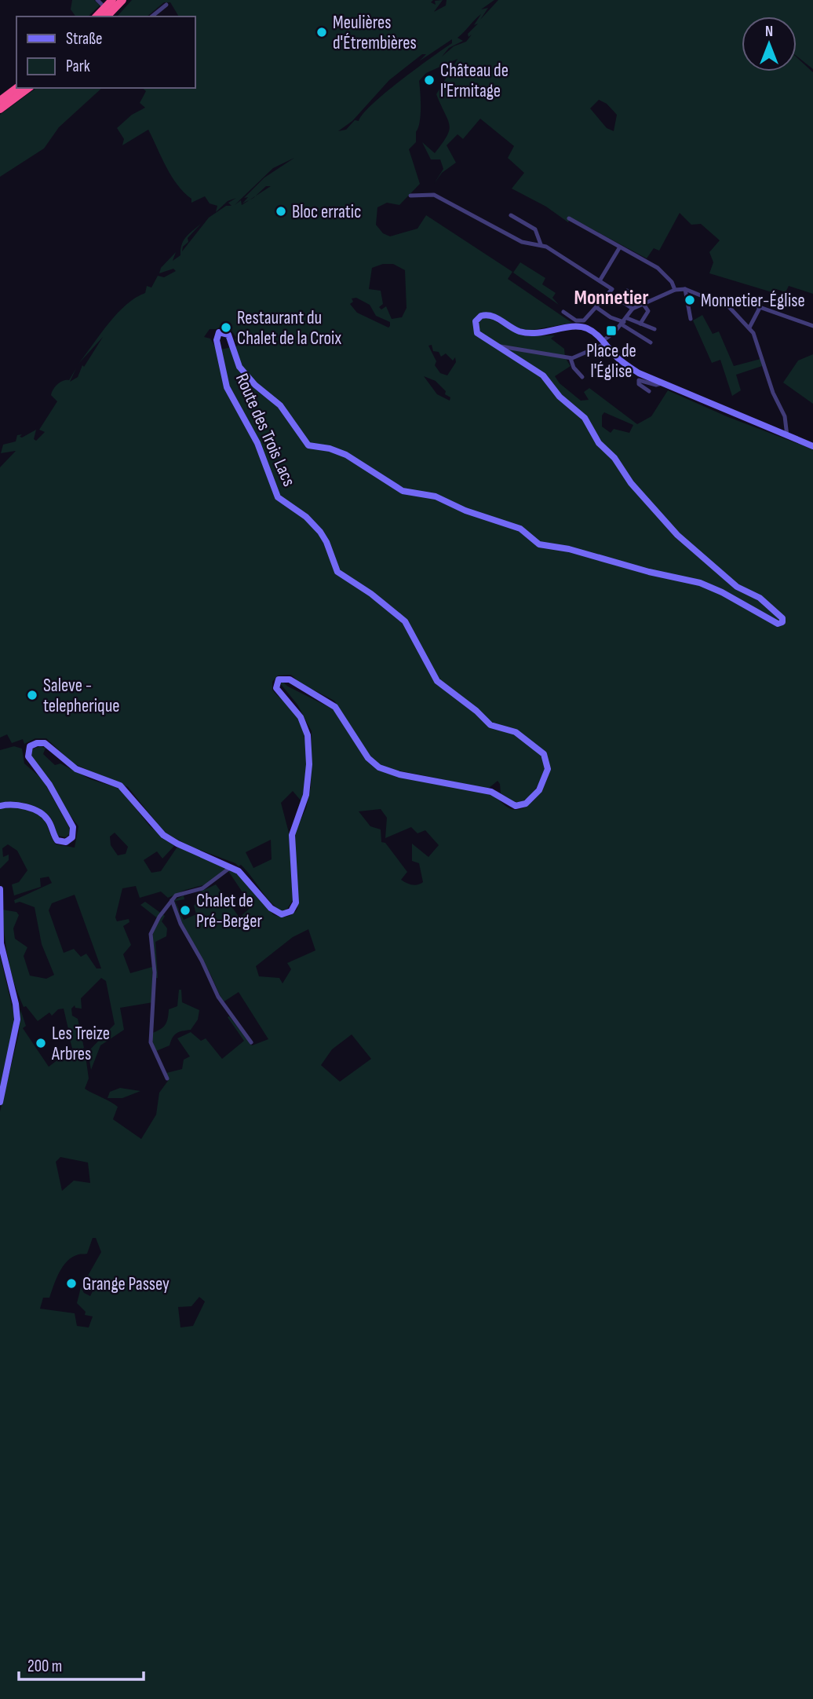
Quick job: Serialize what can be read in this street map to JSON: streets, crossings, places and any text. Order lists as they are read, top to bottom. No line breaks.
{"streets":{"street":["Route des Trois Lacs"]},"districts":["Monnetier"],"places":{"other":["Meulières d'Étrembières","Château de l'Ermitage","Bloc erratic","Monnetier-Église","Restaurant du Chalet de la Croix","Saleve - telepherique","Chalet de Pré-Berger","Les Treize Arbres","Grange Passey"],"transit":["Place de l'Église"]},"legend":["Straße","Park"],"scale_bar":"200 m","north":"top"}
